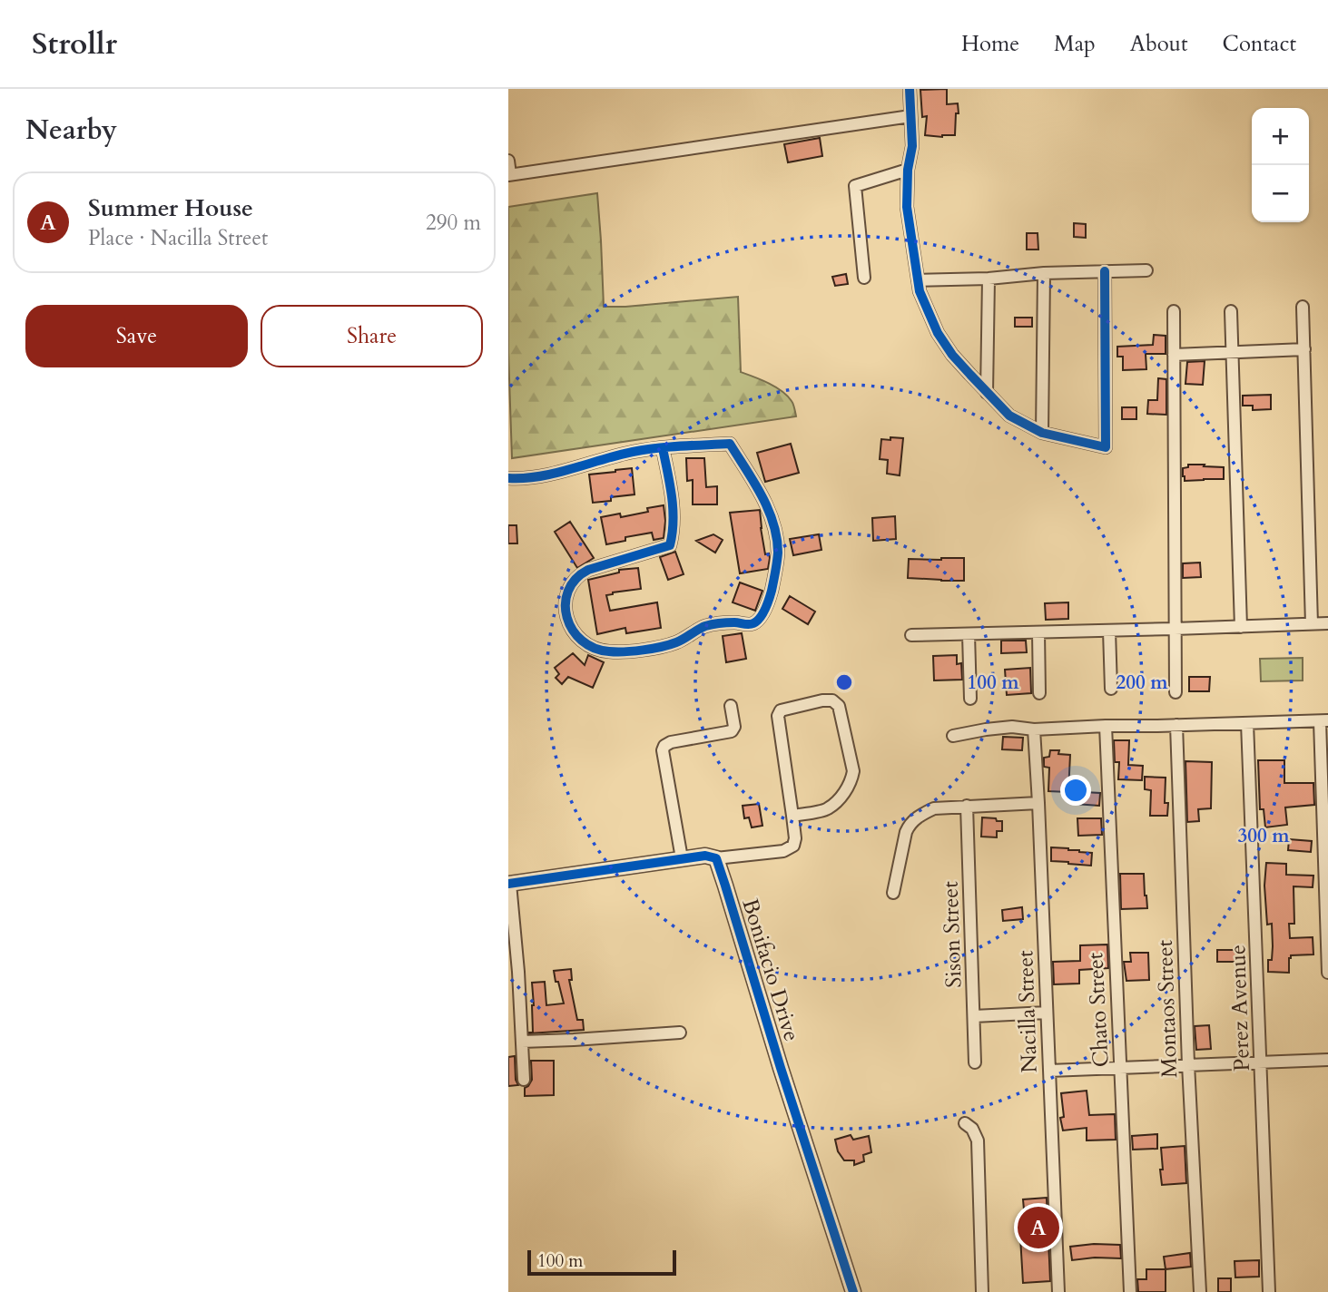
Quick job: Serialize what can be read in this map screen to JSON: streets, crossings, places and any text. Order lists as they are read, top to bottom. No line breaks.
{"streets":{"street":["Sison Street","Bonifacio Drive","Perez Avenue","Montaos Street","Chato Street","Nacilla Street"]},"scale_bar":"100 m","page":{"header":"Strollr","nav":["Home","Map","About","Contact"],"heading":"Nearby","map_buttons":["+","−"],"list":[{"mark":"A","name":"Summer House","note":"Place · Nacilla Street","value":"290 m"}],"buttons":["Save","Share"],"pins":"A","scale":"100 m"},"rings":["100 m","200 m","300 m"]}
